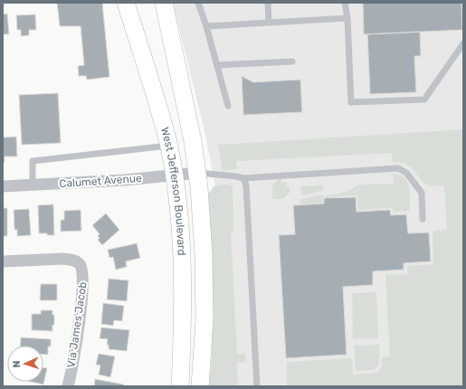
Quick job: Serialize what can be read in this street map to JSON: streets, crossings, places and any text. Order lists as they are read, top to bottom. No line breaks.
{"streets":{"main road":["West Jefferson Boulevard"],"street":["Calumet Avenue","Via James Jacob"]},"crossings":[["Calumet Avenue","West Jefferson Boulevard"]],"north":"left"}
